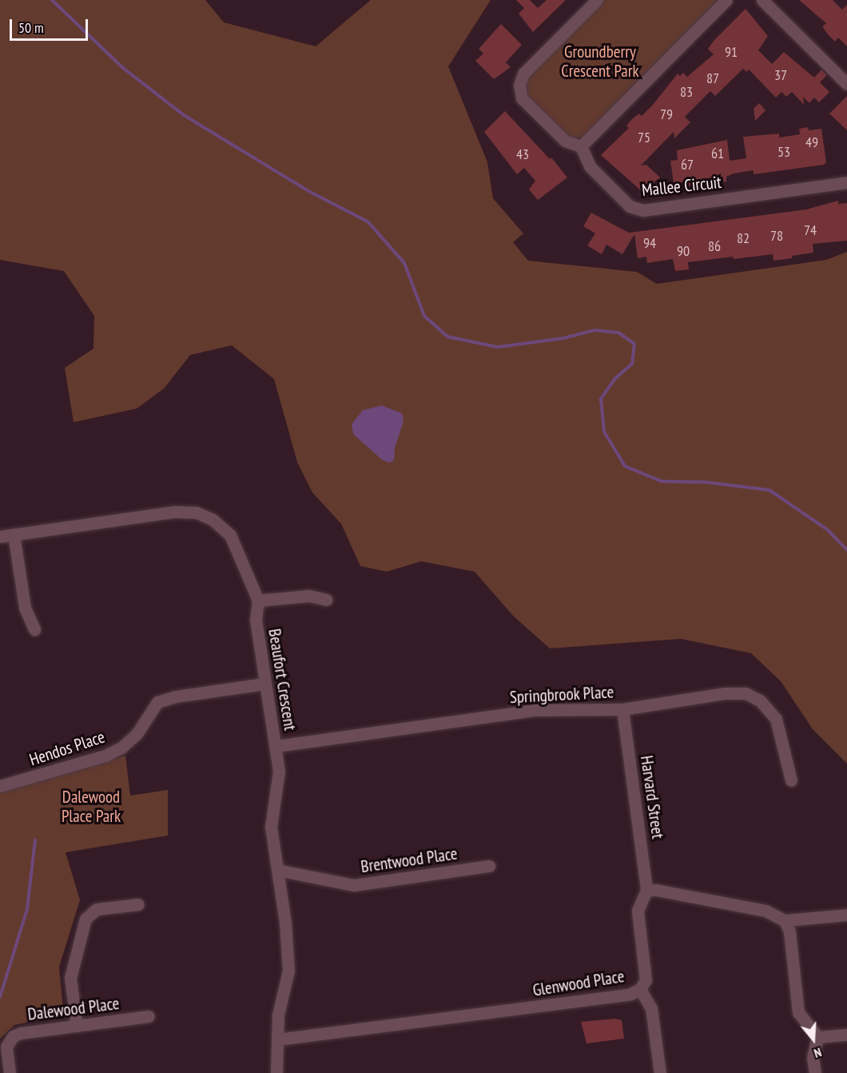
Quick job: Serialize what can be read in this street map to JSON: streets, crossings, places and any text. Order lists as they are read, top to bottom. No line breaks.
{"streets":{"street":["Mallee Circuit","Beaufort Crescent","Springbrook Place","Hendos Place","Harvard Street","Brentwood Place","Glenwood Place","Dalewood Place"]},"crossings":[["Beaufort Crescent","Springbrook Place"],["Beaufort Crescent","Hendos Place"],["Beaufort Crescent","Brentwood Place"],["Beaufort Crescent","Glenwood Place"],["Springbrook Place","Harvard Street"],["Harvard Street","Glenwood Place"]],"parks":["Groundberry Crescent Park","Dalewood Place Park"],"house_numbers":["91","37","87","83","79","75","49","53","61","43","67","74","78","82","94","86","90"],"scale_bar":"50 m","north":"bottom"}
